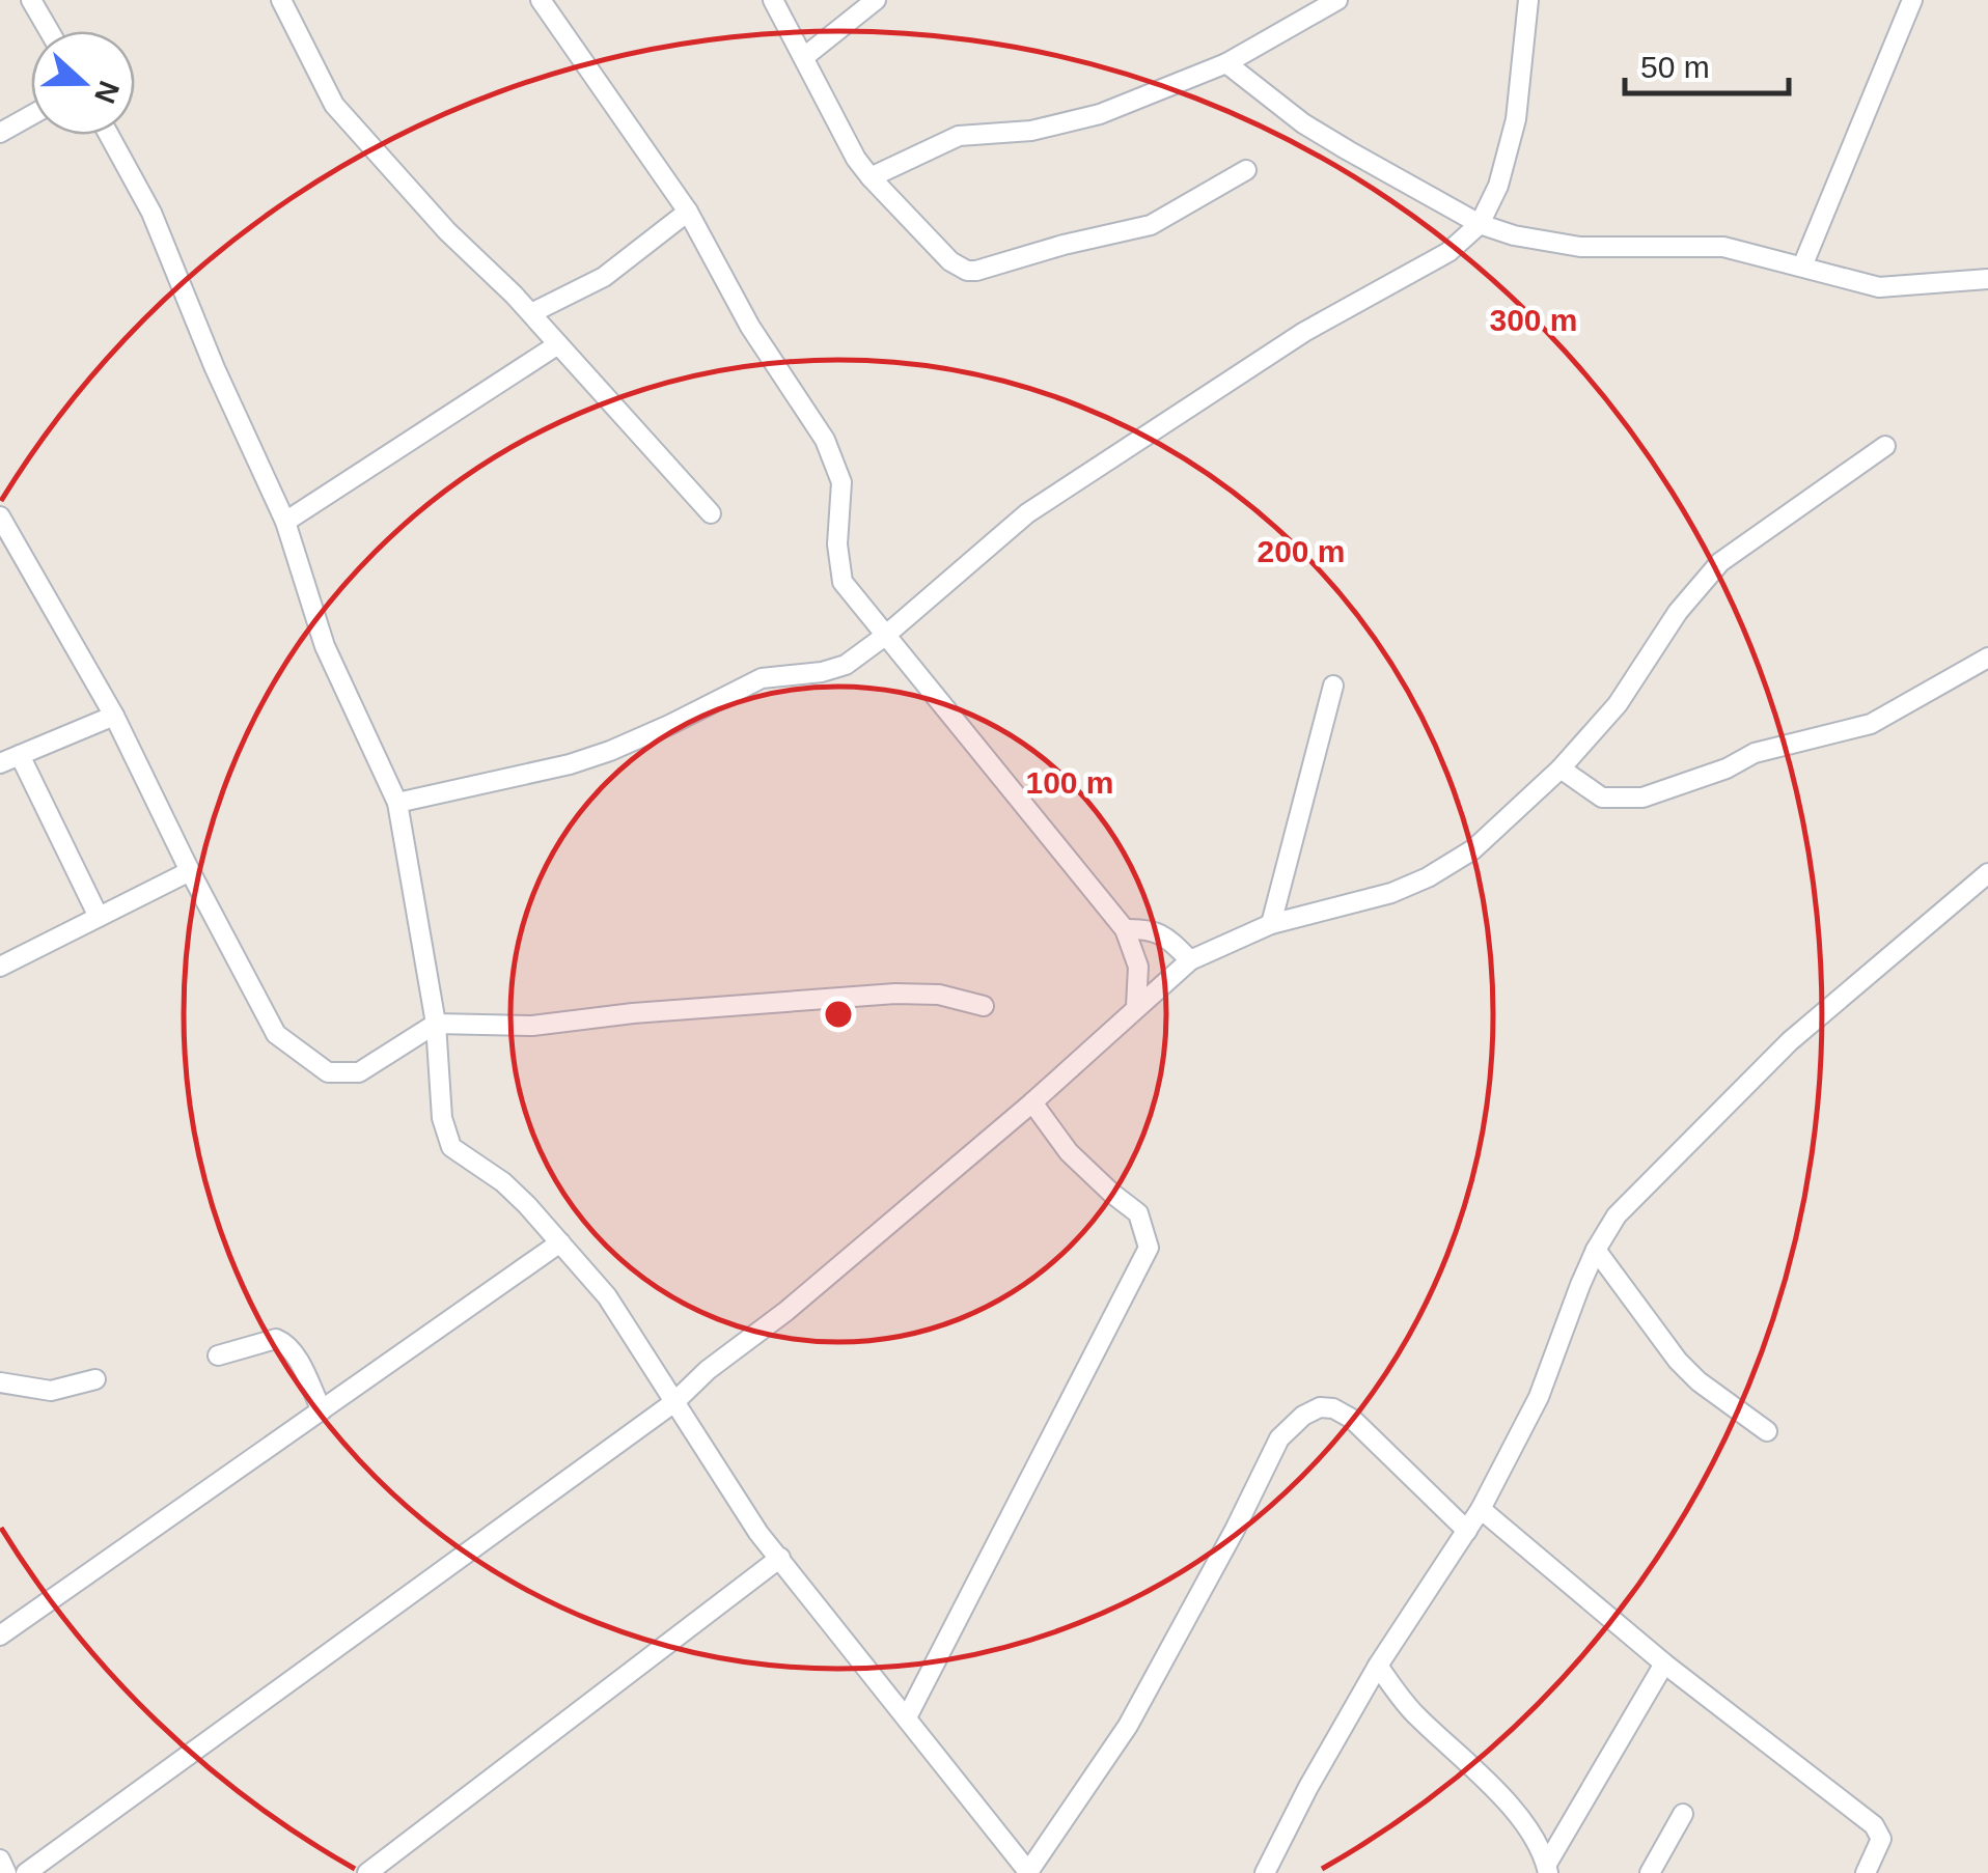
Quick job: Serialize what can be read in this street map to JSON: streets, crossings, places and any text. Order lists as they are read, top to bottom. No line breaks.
{"scale_bar":"50 m","north":"right","rings":["300 m","200 m","100 m"]}
